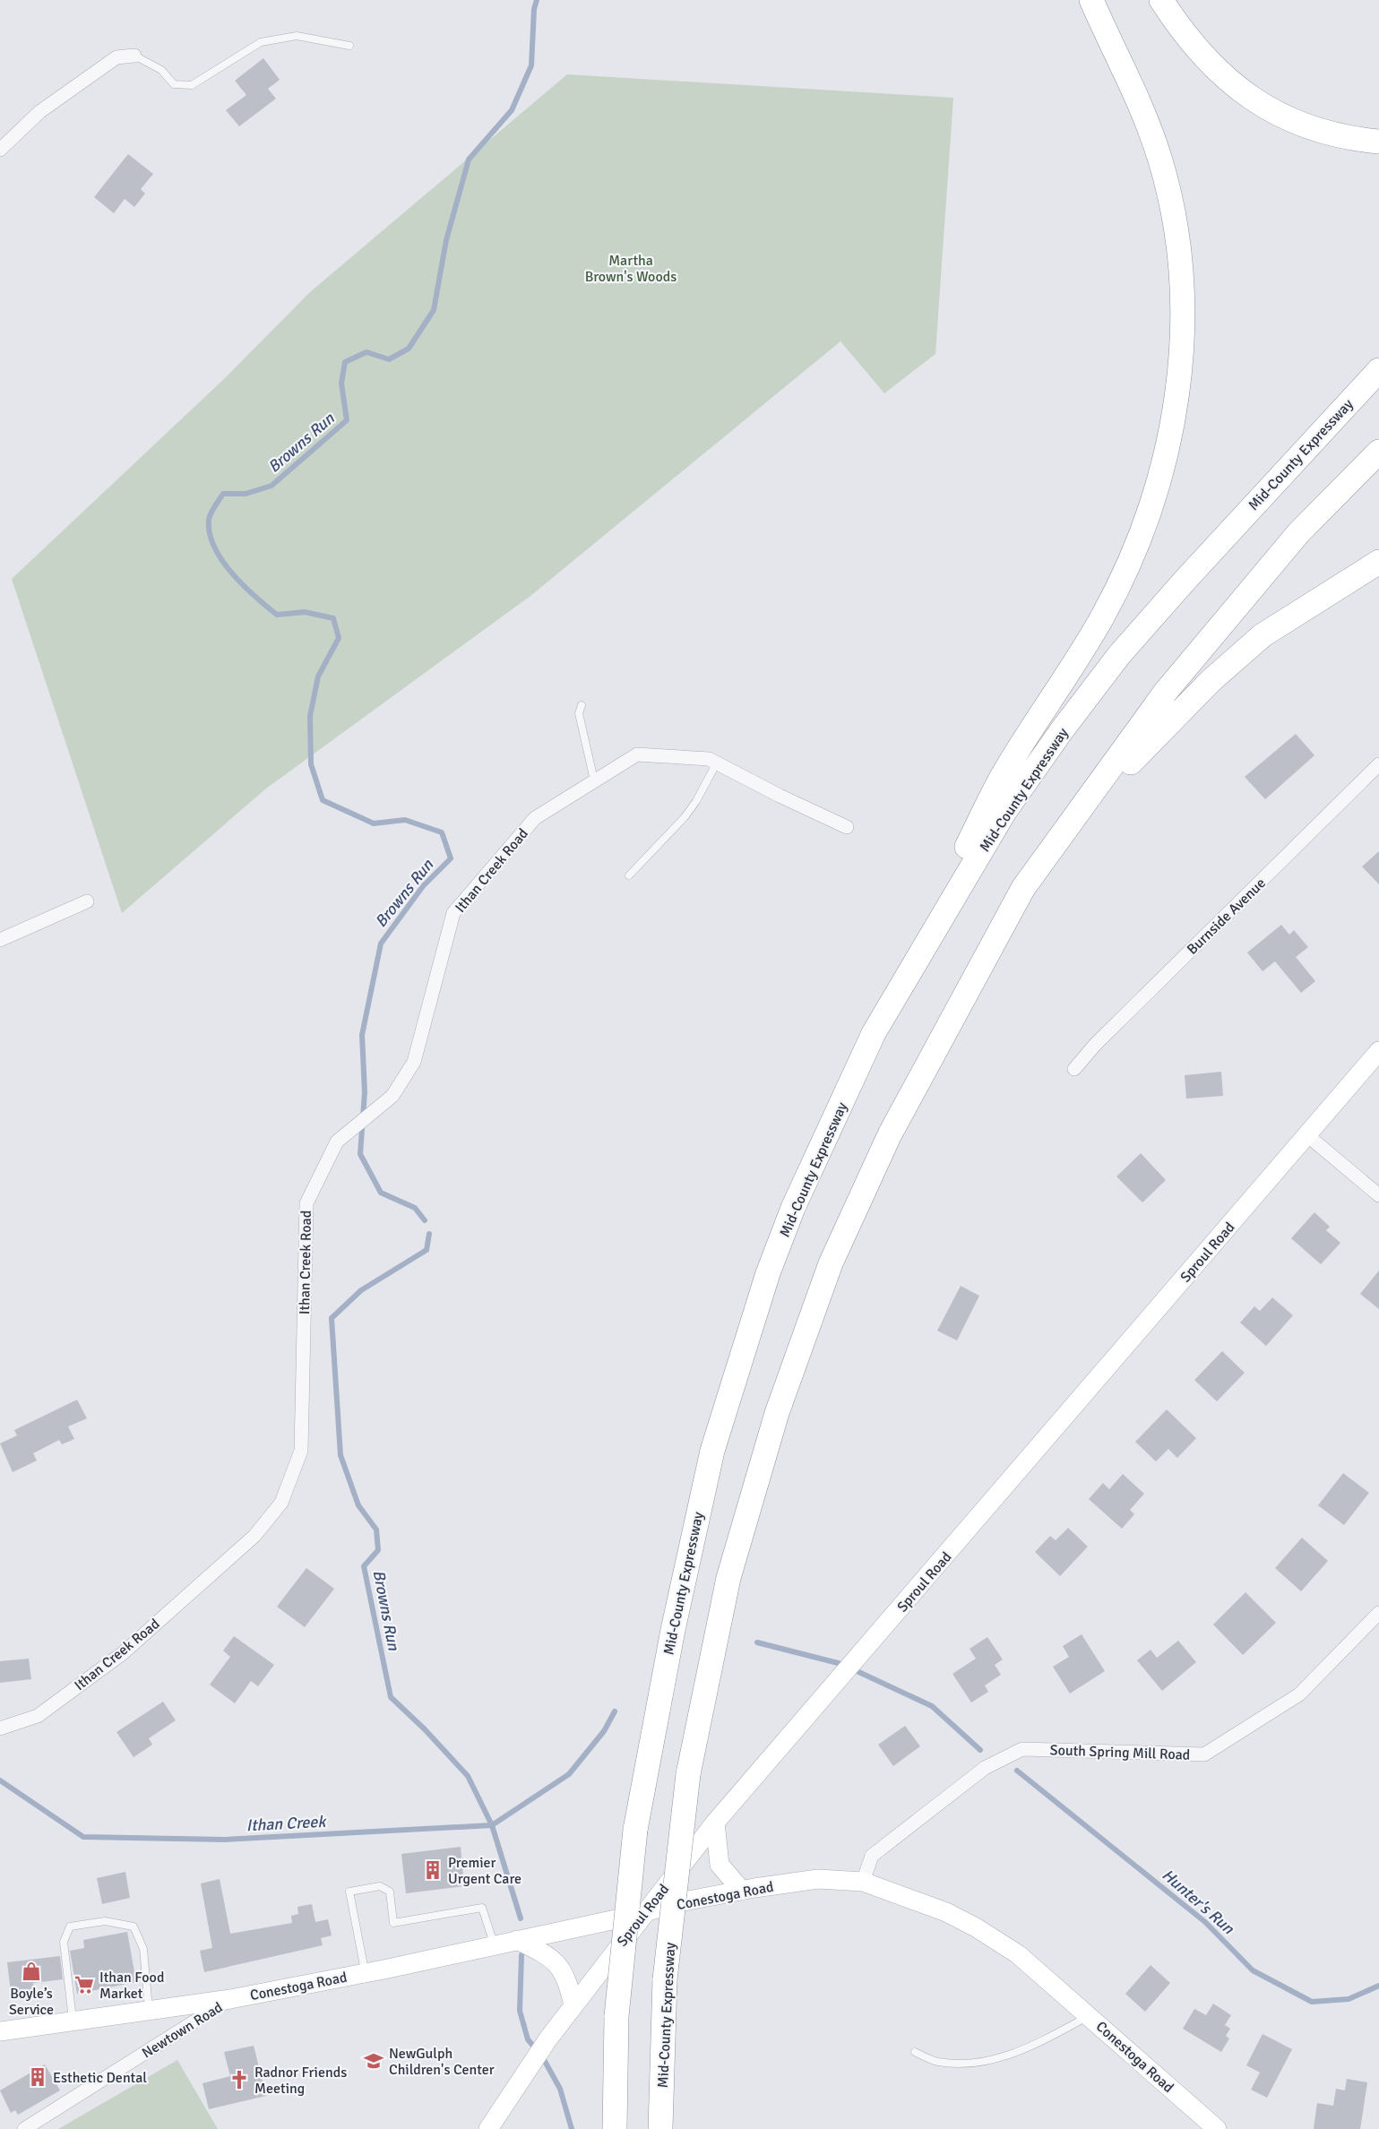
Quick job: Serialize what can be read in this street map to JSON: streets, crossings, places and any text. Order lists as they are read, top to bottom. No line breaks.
{"streets":{"highway":["Mid-County Expressway"],"main road":["Sproul Road","Conestoga Road"],"street":["Ithan Creek Road","Burnside Avenue","South Spring Mill Road","Newtown Road"]},"crossings":[["Sproul Road","Conestoga Road"],["South Spring Mill Road","Conestoga Road"],["Conestoga Road","Newtown Road"]],"water":["Browns Run","Ithan Creek","Hunter's Run"],"parks":["Martha Brown's Woods"],"places":{"building":["Premier Urgent Care","Esthetic Dental"],"shop":["Boyle’s Service"],"supermarket":["Ithan Food Market"],"school or university":["NewGulph Children's Center"],"church":["Radnor Friends Meeting"]}}
